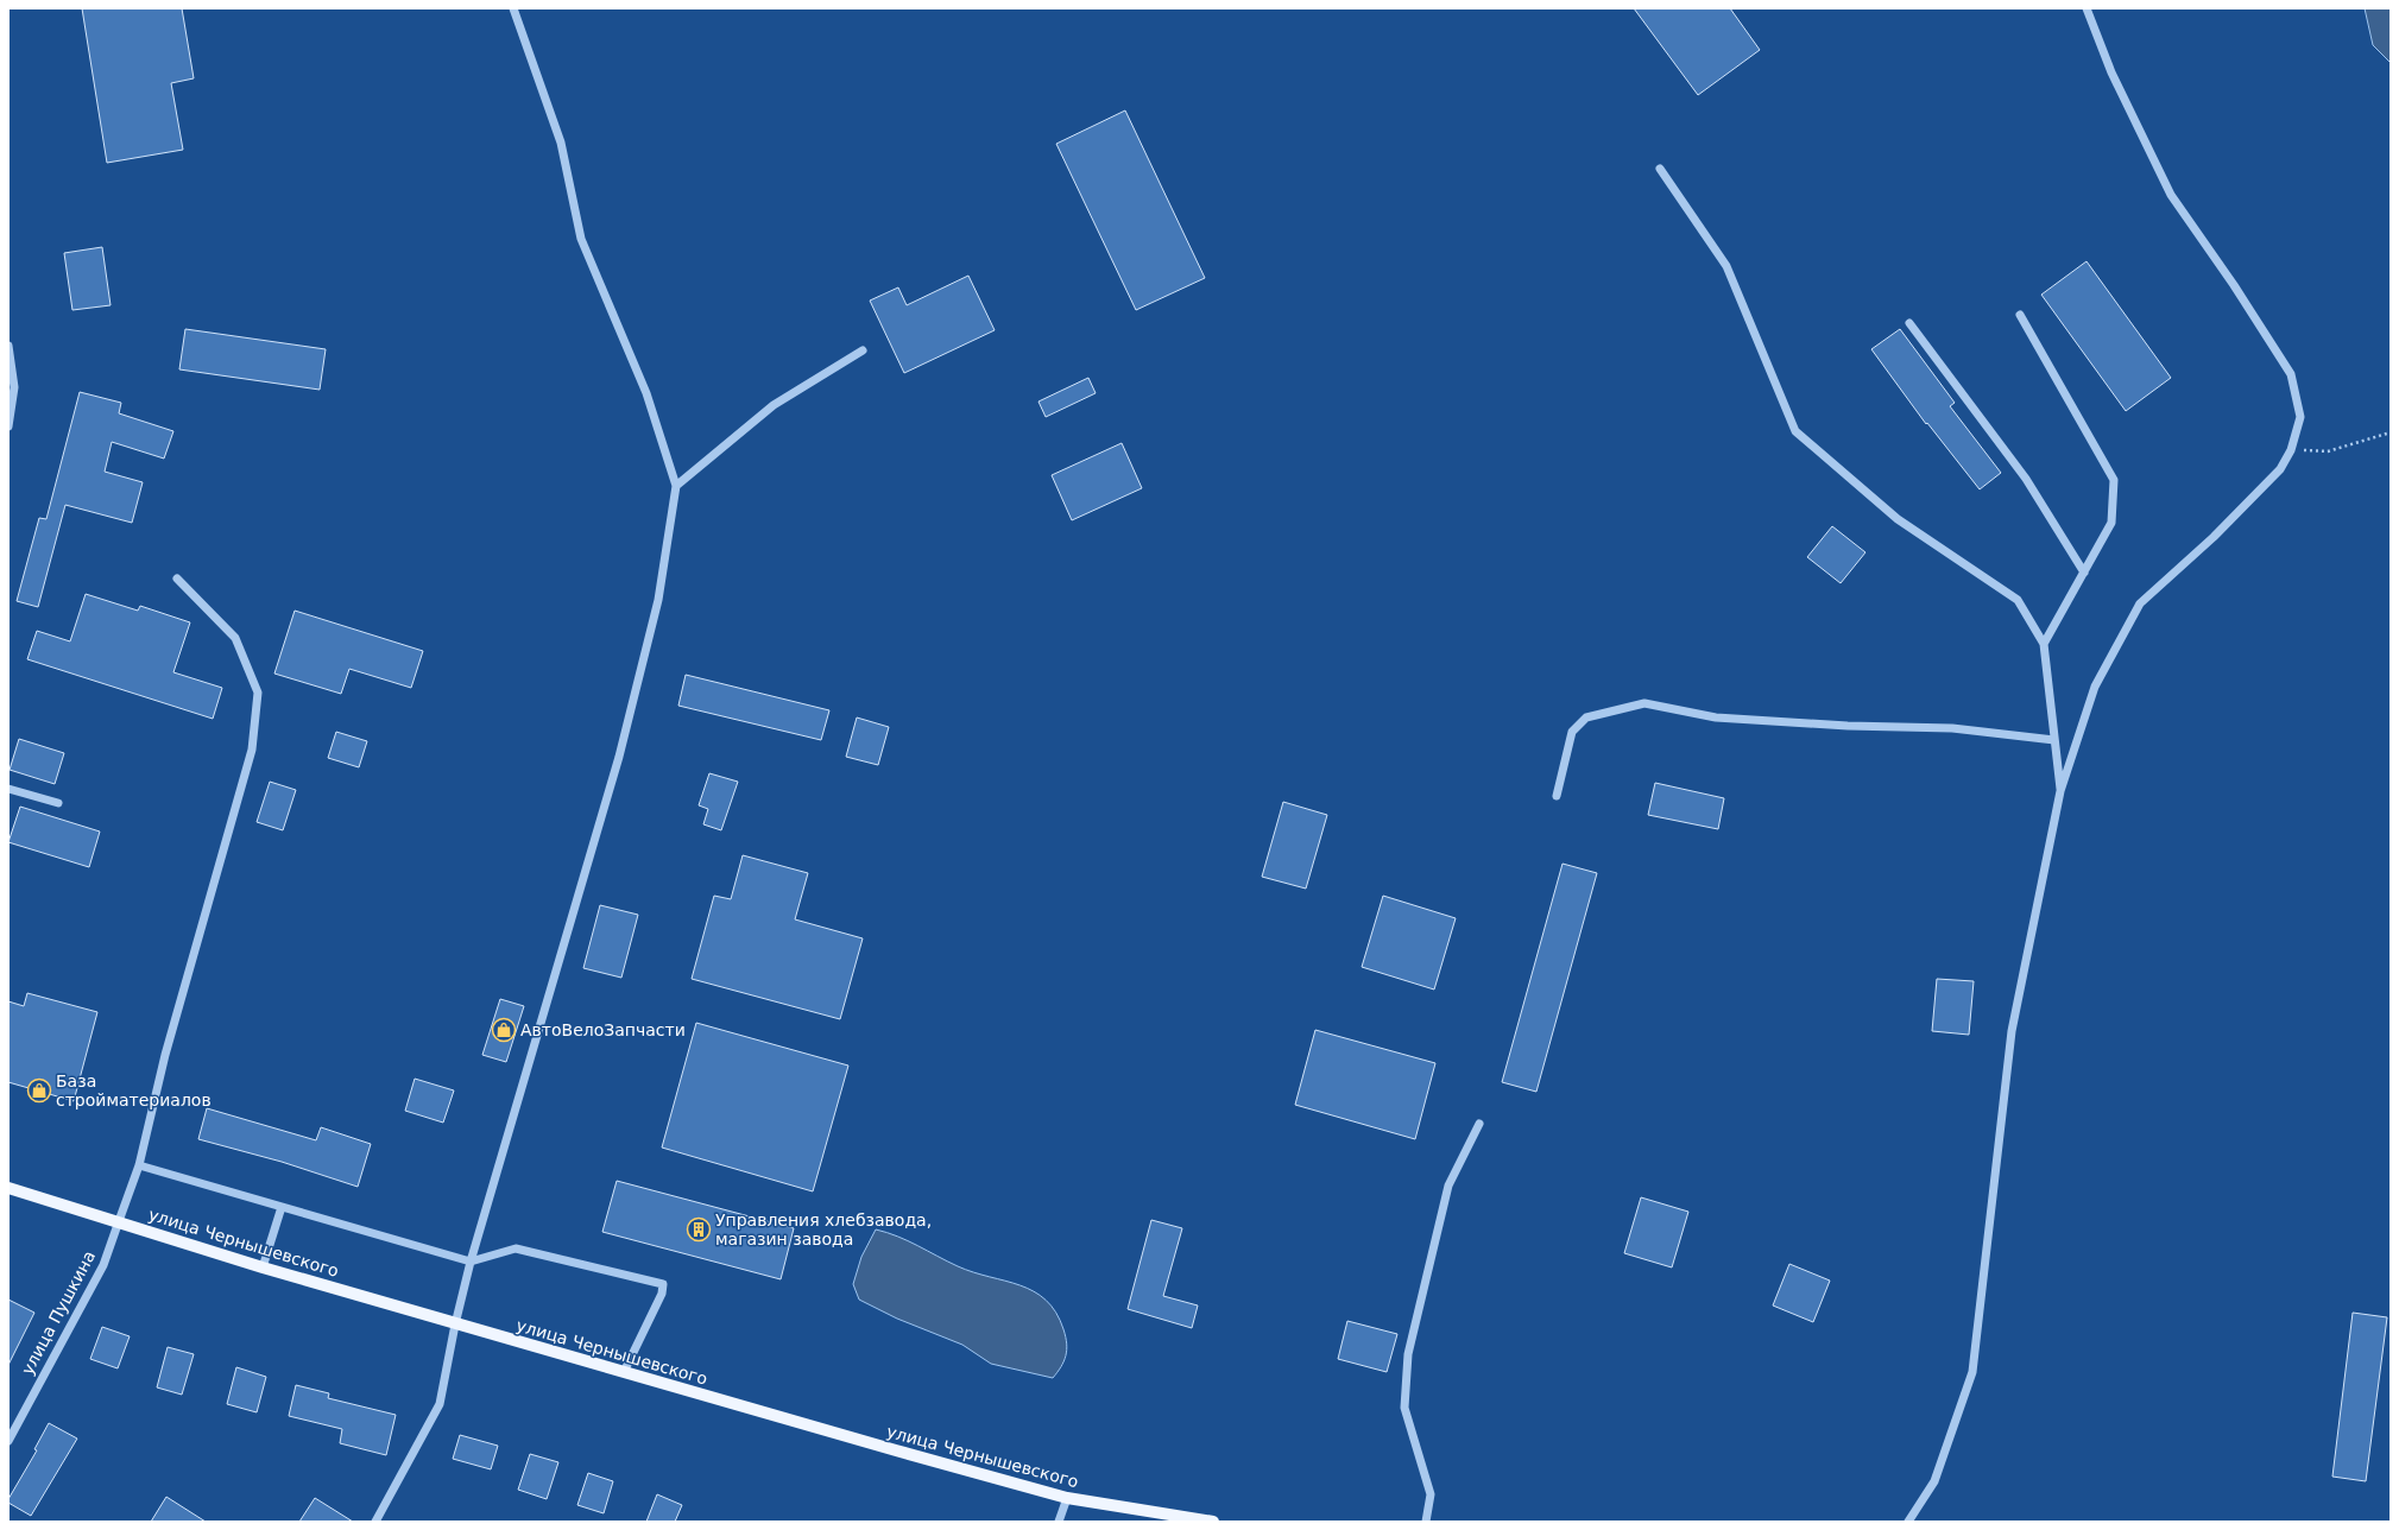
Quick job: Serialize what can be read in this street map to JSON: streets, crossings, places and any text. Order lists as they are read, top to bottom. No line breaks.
{"streets":{"main road":["улица Чернышевского"],"street":["улица Пушкина"]},"crossings":[["улица Чернышевского","улица Пушкина"]],"places":{"shop":["АвтоВелоЗапчасти","База стройматериалов"],"building":["Управления хлебзавода, магазин завода"]}}
